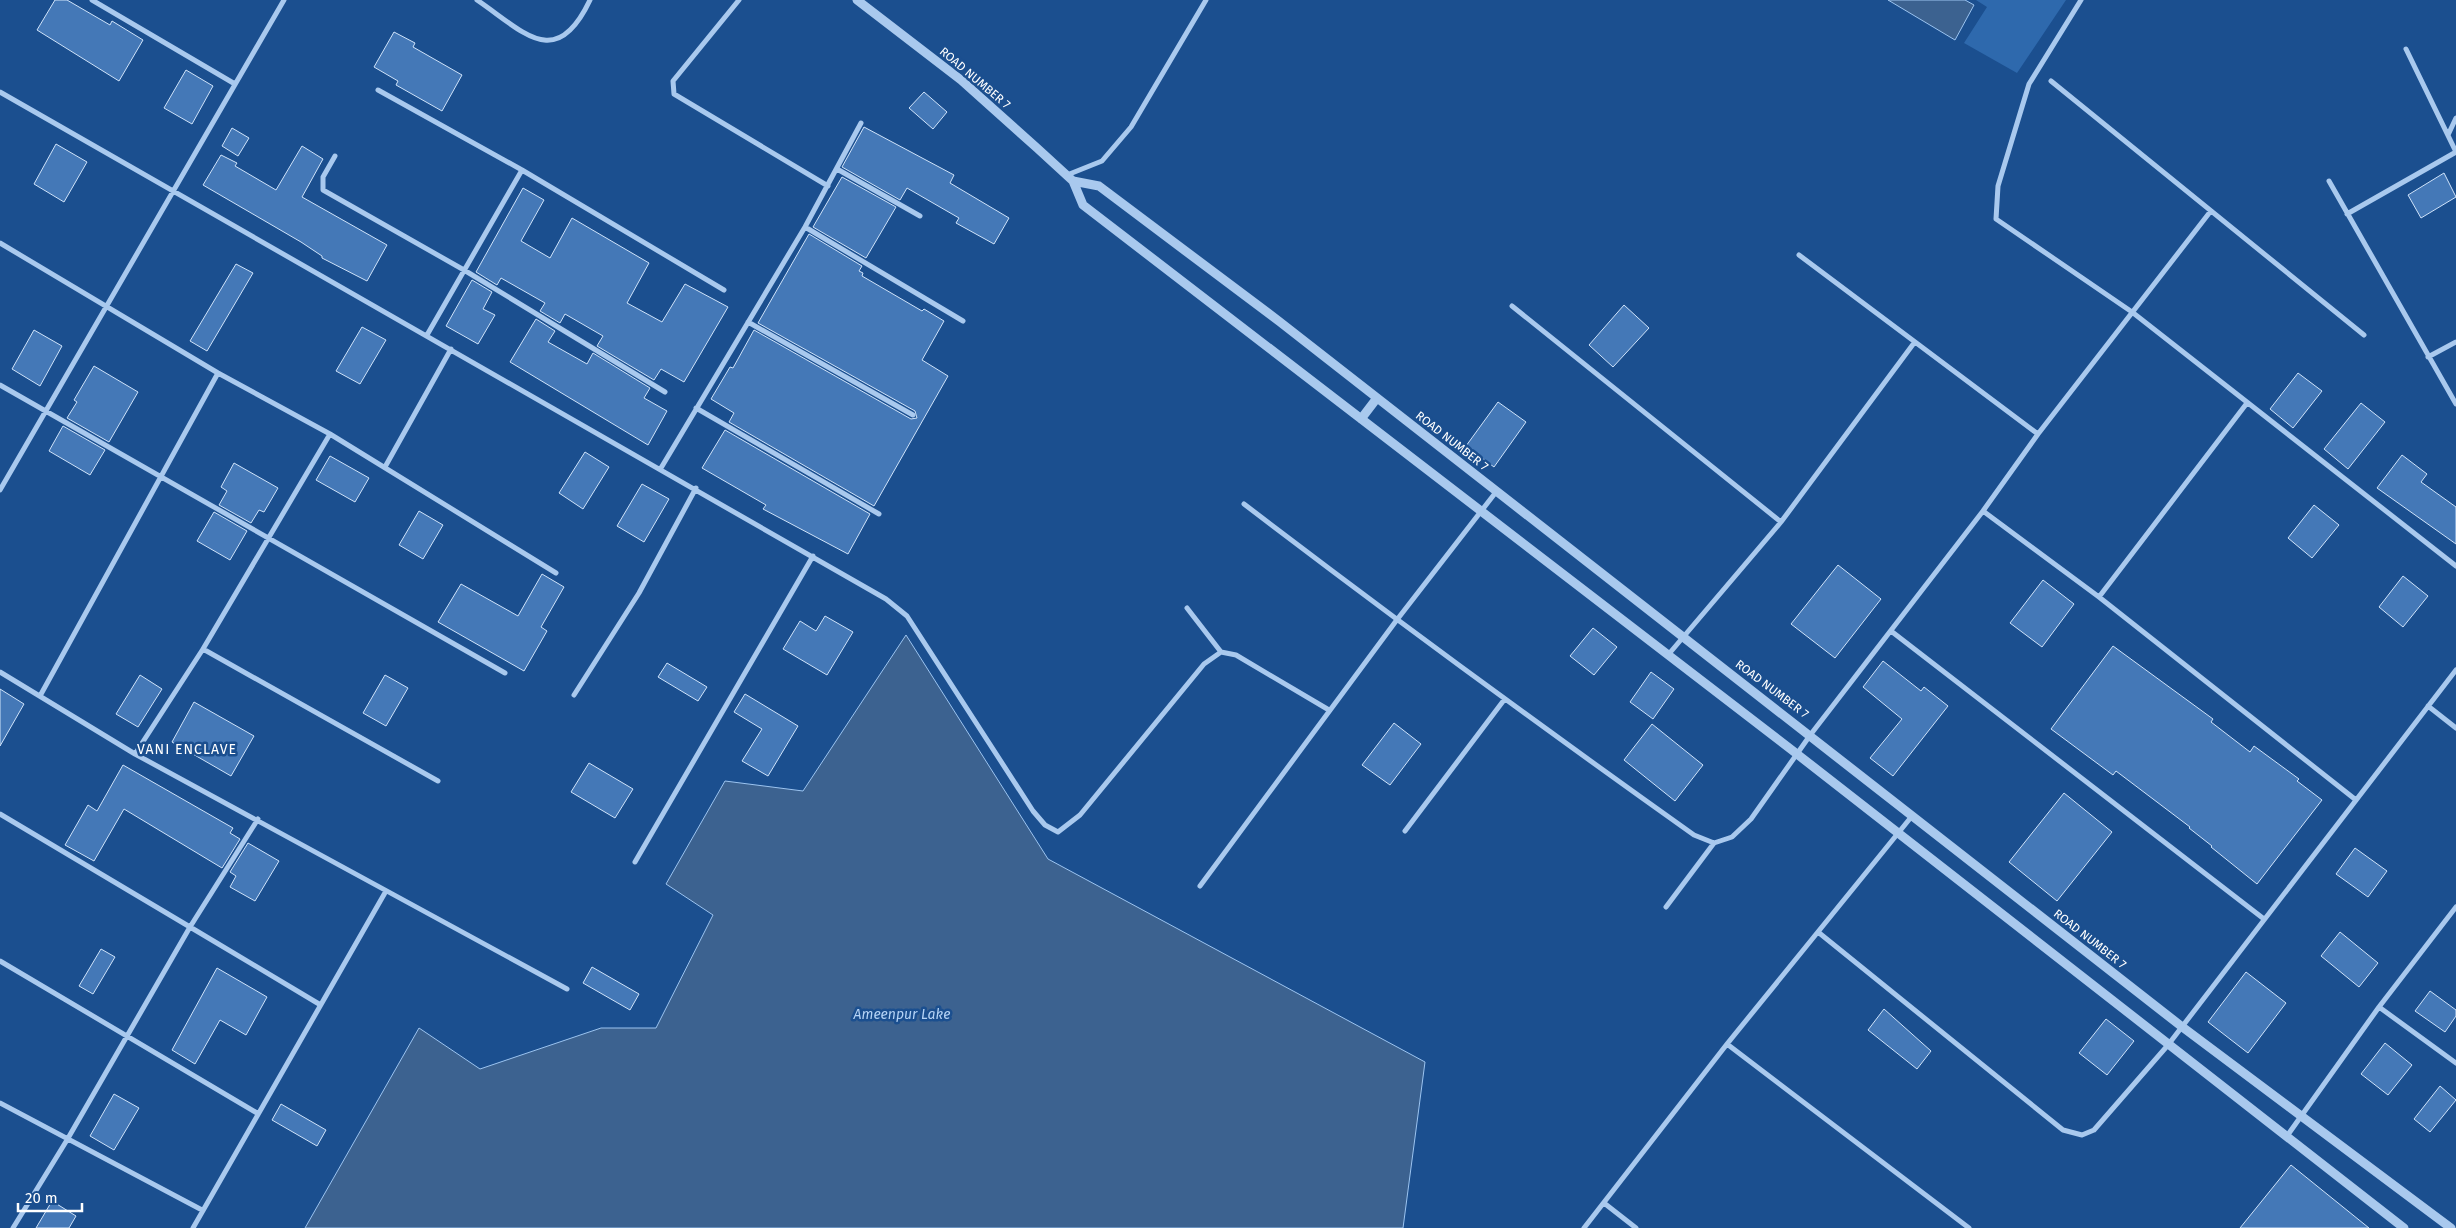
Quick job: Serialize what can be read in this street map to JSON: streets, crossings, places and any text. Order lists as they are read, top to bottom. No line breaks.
{"streets":{"street":["ROAD NUMBER 7"]},"districts":["VANI ENCLAVE"],"water":["Ameenpur Lake"],"scale_bar":"20 m"}
